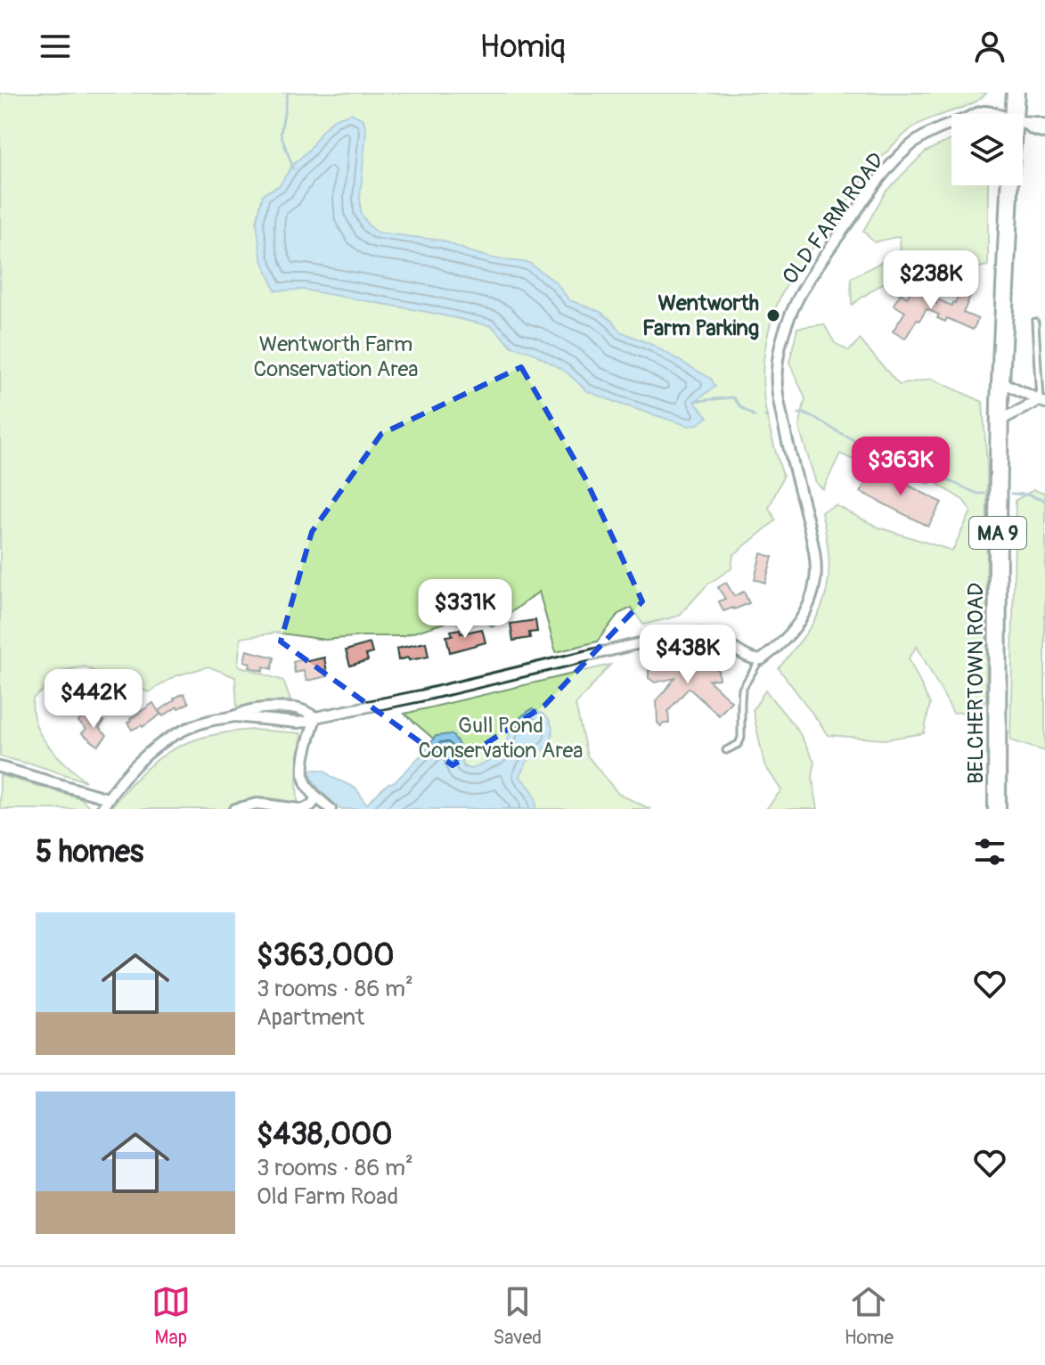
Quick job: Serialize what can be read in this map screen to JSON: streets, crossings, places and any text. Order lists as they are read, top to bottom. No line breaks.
{"streets":{"highway":["MA 9","BELCHERTOWN ROAD"],"street":["OLD FARM ROAD"]},"parks":["Wentworth Farm Conservation Area","Gull Pond Conservation Area"],"places":["Wentworth Farm Parking"],"page":{"header":"Homiq","price":["$238K","$363K","$331K","$438K","$442K"],"heading":"5 homes","list":[{"name":"$363,000","note":"3 rooms · 86 m² · Apartment"},{"name":"$438,000","note":"3 rooms · 86 m² · Old Farm Road"}],"tabs":["Map","Saved","Home"]}}
